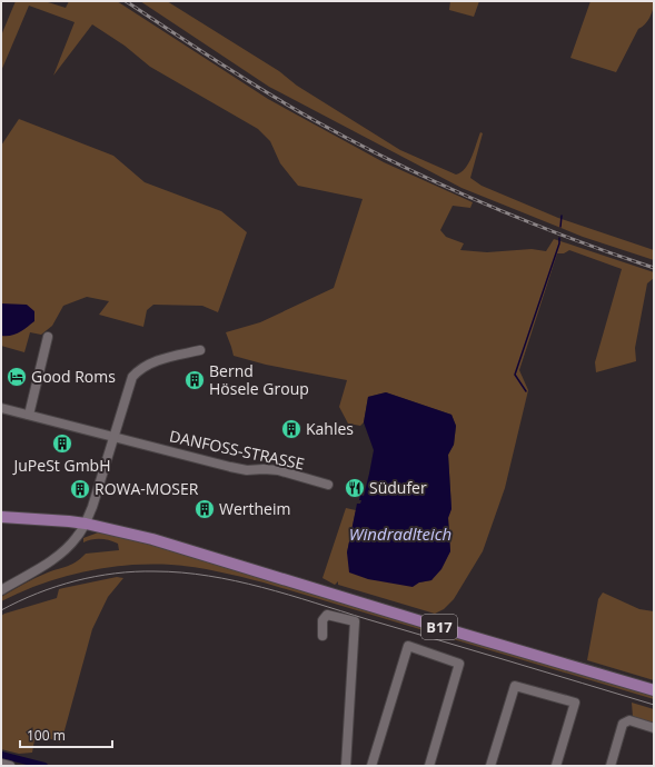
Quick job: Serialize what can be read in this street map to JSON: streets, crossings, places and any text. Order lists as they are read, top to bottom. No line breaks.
{"streets":{"main road":["B17"],"street":["DANFOSS-STRASSE"]},"water":["Windradlteich"],"places":{"hotel":["Good Roms"],"building":["Bernd Hösele Group","Kahles","JuPeSt GmbH","ROWA-MOSER","Wertheim"],"restaurant":["Südufer"]},"scale_bar":"100 m"}
